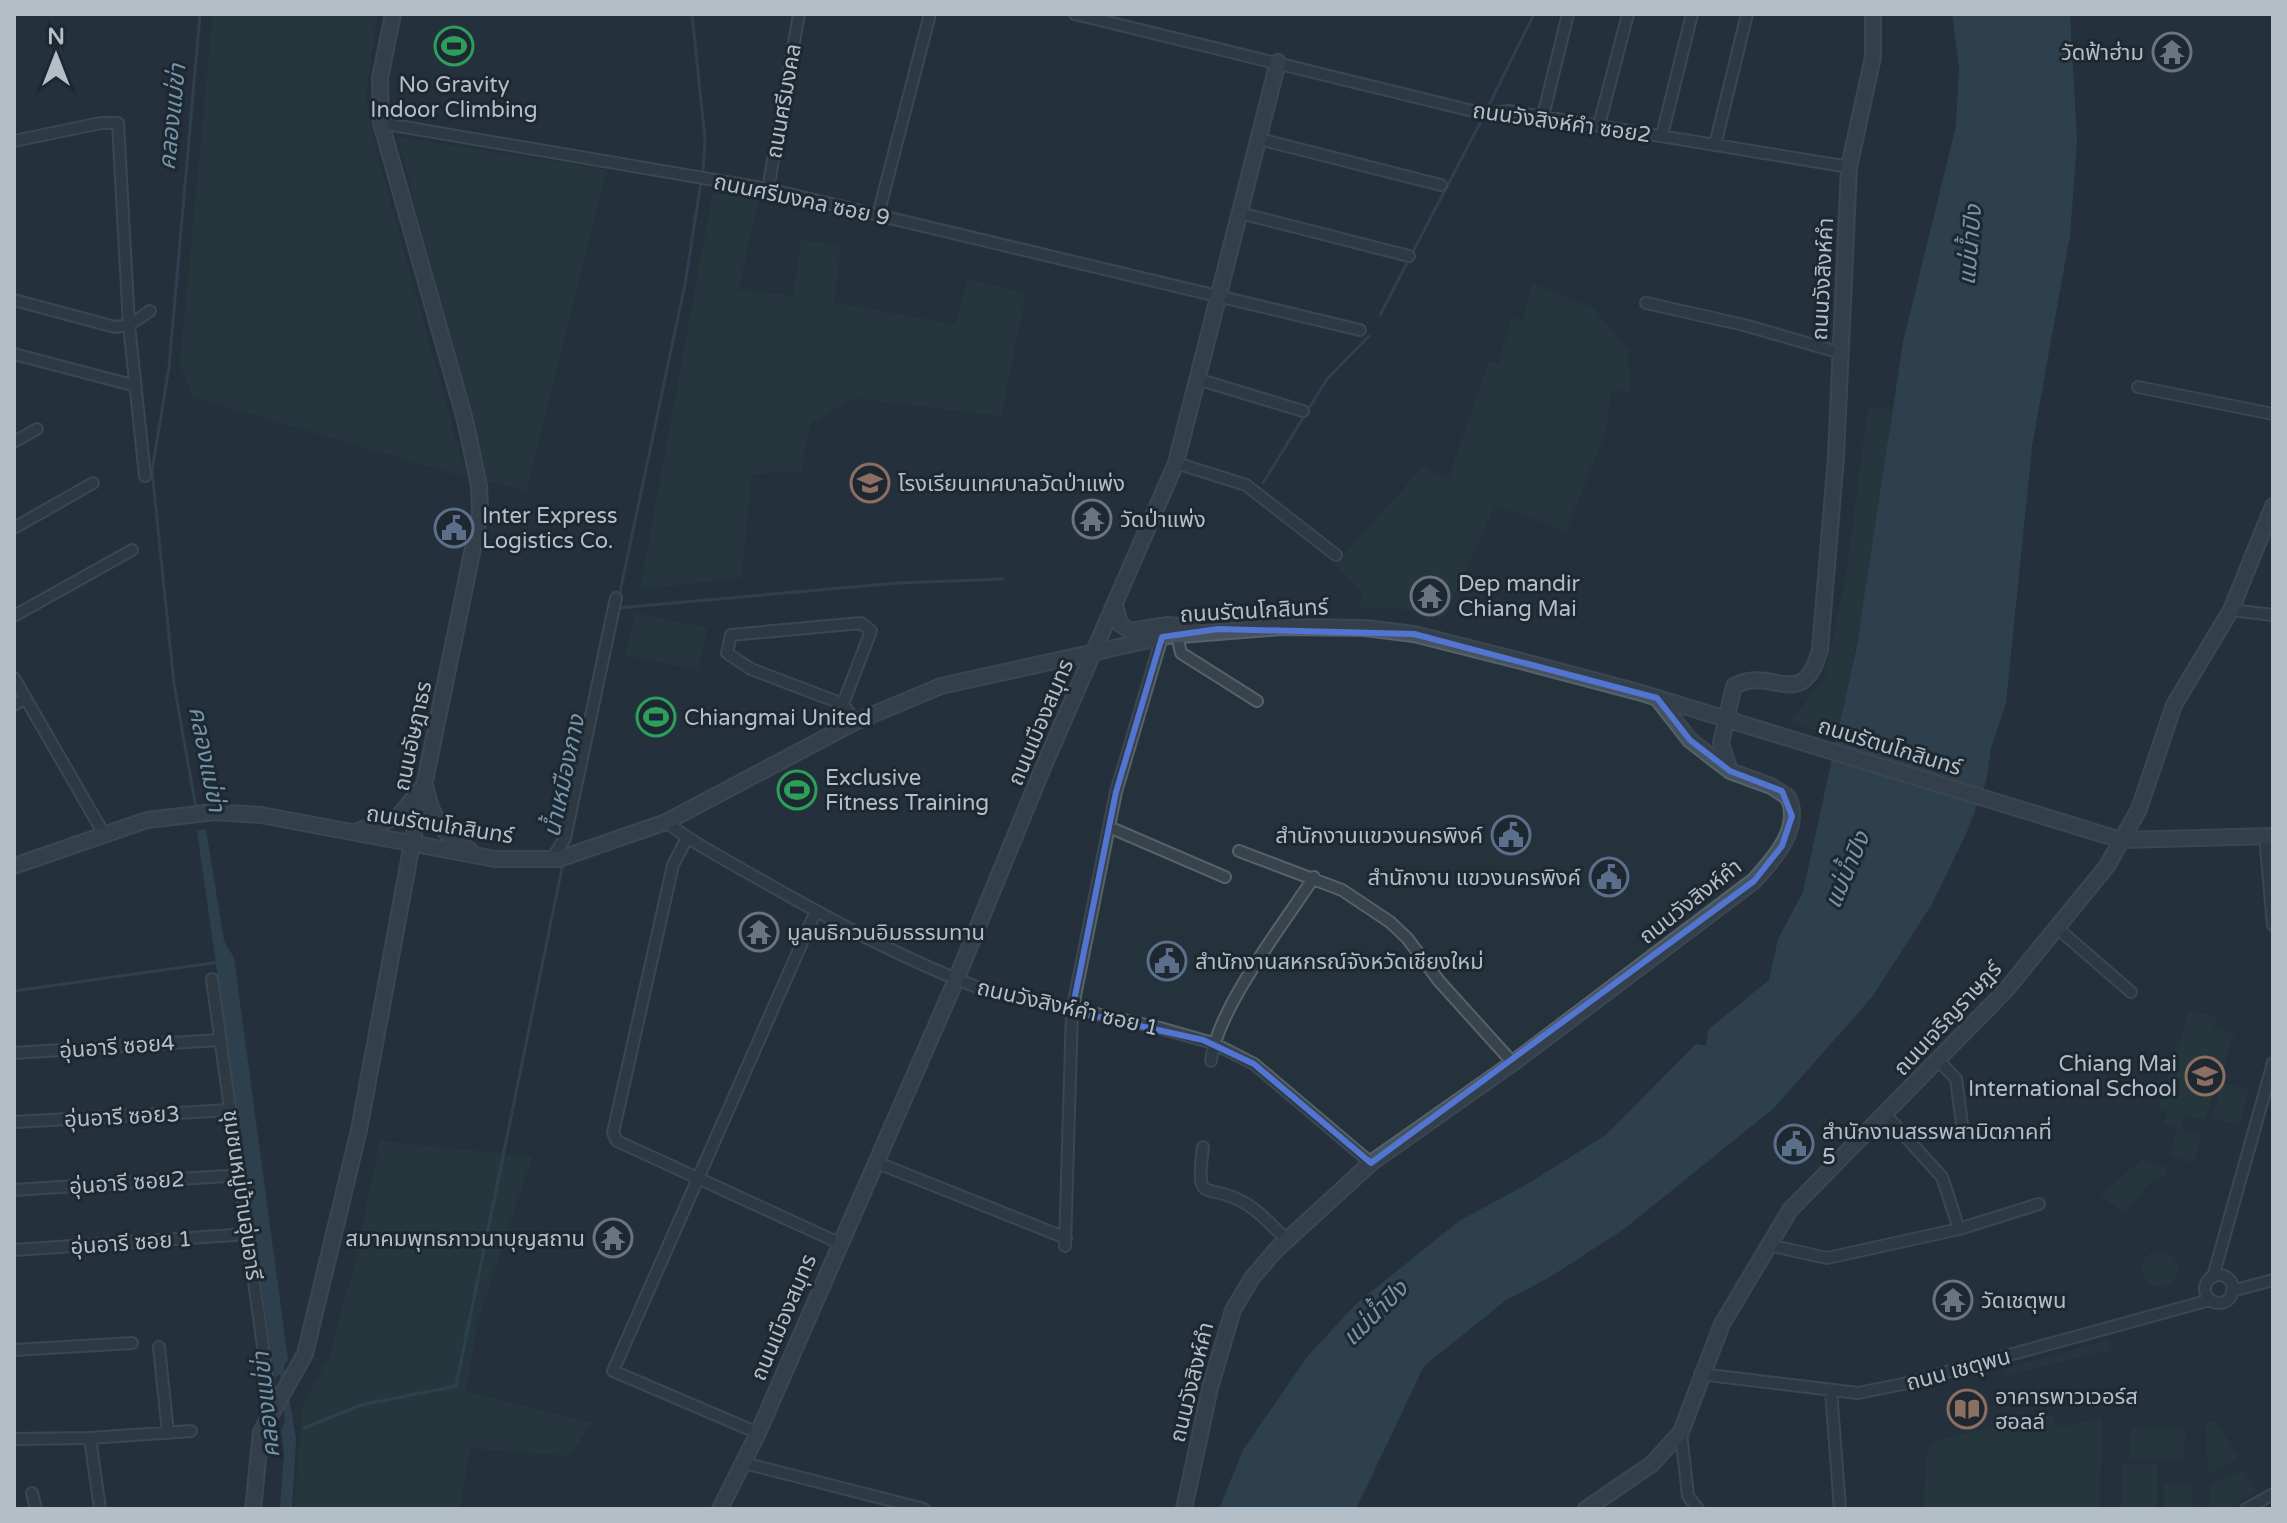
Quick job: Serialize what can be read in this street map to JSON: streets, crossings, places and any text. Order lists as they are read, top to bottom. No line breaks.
{"streets":{"street":["ถนนศรีมงคล","ถนนวังสิงห์คำ ซอย2","ถนนศรีมงคล ซอย 9","ถนนวังสิงห์คำ","ถนนรัตนโกสินทร์","ถนนเมืองสมุทร","ถนนอัษฎาธร","ถนนวังสิงห์คำ ซอย 1","ถนนเจริญราษฎร์","อุ่นอารี ซอย4","อุ่นอารี ซอย3","อุ่นอารี ซอย2","ชุมชนหมู่บ้านอุ่นอารี","อุ่นอารี ซอย 1","ถนน เชตุพน"]},"crossings":[["ถนนศรีมงคล","ถนนศรีมงคล ซอย 9"],["ถนนวังสิงห์คำ ซอย2","ถนนวังสิงห์คำ"],["ถนนวังสิงห์คำ ซอย2","ถนนเมืองสมุทร"],["ถนนศรีมงคล ซอย 9","ถนนเมืองสมุทร"],["ถนนศรีมงคล ซอย 9","ถนนอัษฎาธร"],["ถนนวังสิงห์คำ","ถนนรัตนโกสินทร์"],["ถนนวังสิงห์คำ","ถนนวังสิงห์คำ ซอย 1"],["ถนนรัตนโกสินทร์","ถนนเมืองสมุทร"],["ถนนรัตนโกสินทร์","ถนนอัษฎาธร"],["ถนนรัตนโกสินทร์","ถนนวังสิงห์คำ ซอย 1"],["ถนนรัตนโกสินทร์","ถนนเจริญราษฎร์"],["ถนนเมืองสมุทร","ถนนวังสิงห์คำ ซอย 1"],["ถนนอัษฎาธร","ชุมชนหมู่บ้านอุ่นอารี"],["ถนนเจริญราษฎร์","ถนน เชตุพน"],["อุ่นอารี ซอย4","ชุมชนหมู่บ้านอุ่นอารี"],["อุ่นอารี ซอย3","ชุมชนหมู่บ้านอุ่นอารี"],["อุ่นอารี ซอย2","ชุมชนหมู่บ้านอุ่นอารี"],["ชุมชนหมู่บ้านอุ่นอารี","อุ่นอารี ซอย 1"]],"water":["คลองแม่ข่า","แม่น้ำปิง","น้ำเหมืองกาง"],"places":{"sports":["No Gravity Indoor Climbing","Chiangmai United","Exclusive Fitness Training"],"temple":["วัดฟ้าฮ่าม","วัดป่าแพ่ง","Dep mandir Chiang Mai","มูลนธิกวนอิมธรรมทาน","สมาคมพุทธภาวนาบุญสถาน","วัดเชตุพน"],"school or university":["โรงเรียนเทศบาลวัดป่าแพ่ง","Chiang Mai International School"],"public building":["Inter Express Logistics Co.","สำนักงานแขวงนครพิงค์","สำนักงาน แขวงนครพิงค์","สำนักงานสหกรณ์จังหวัดเชียงใหม่","สำนักงานสรรพสามิตภาคที่ 5"],"library":["อาคารพาวเวอร์ส ฮอลล์"]},"north":"top"}
